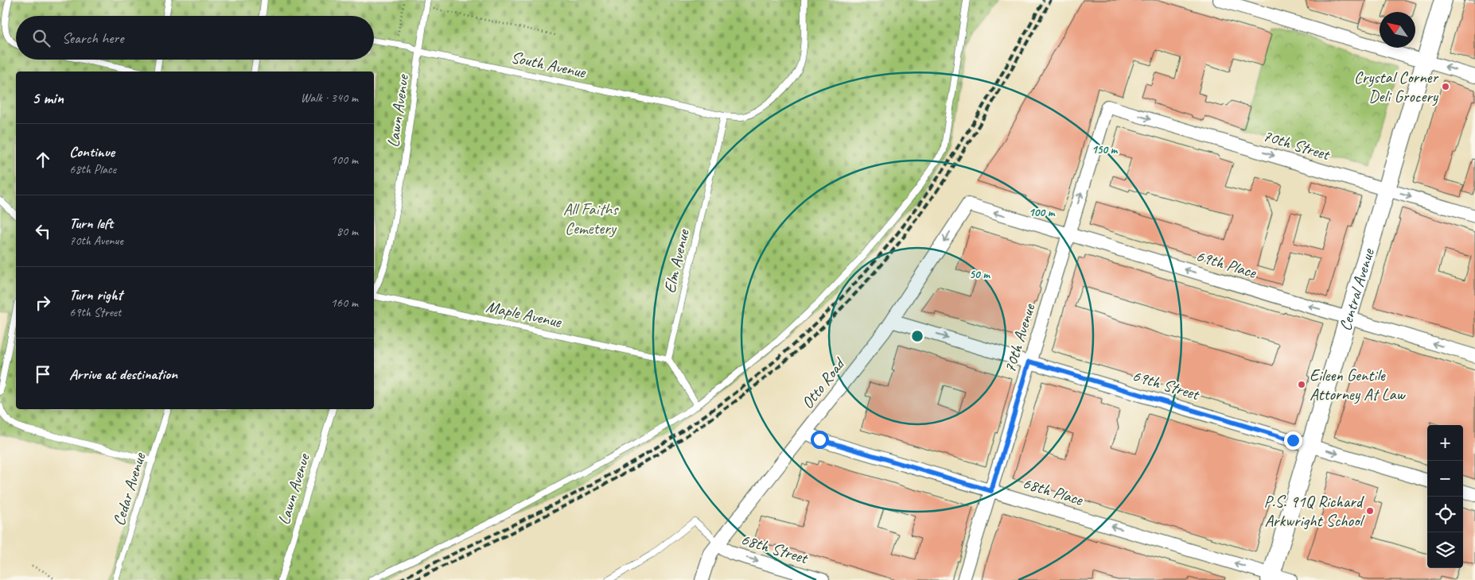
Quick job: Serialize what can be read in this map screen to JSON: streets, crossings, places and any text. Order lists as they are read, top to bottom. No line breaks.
{"streets":{"main road":["Central Avenue"],"street":["70th Street","69th Place","70th Avenue","Otto Road","69th Street","68th Place","68th Street"],"lane":["South Avenue","Lawn Avenue","Elm Avenue","Maple Avenue","Cedar Avenue"]},"crossings":[["South Avenue","Lawn Avenue"],["South Avenue","Elm Avenue"],["70th Street","Central Avenue"],["70th Street","70th Avenue"],["Elm Avenue","Maple Avenue"],["69th Place","Central Avenue"],["69th Place","70th Avenue"],["69th Place","Otto Road"],["Central Avenue","69th Street"],["Central Avenue","68th Place"],["70th Avenue","69th Street"],["70th Avenue","68th Place"],["Otto Road","69th Street"],["Otto Road","68th Place"],["Otto Road","68th Street"]],"one_way":["70th Street","69th Place","69th Street","68th Place","68th Street"],"parks":["All Faiths Cemetery"],"places":["Crystal Corner Deli Grocery","Eileen Gentile Attorney At Law","P.S. 91Q Richard Arkwright School"],"north":"top left","page":{"search":"Search here","heading":["5 min","Walk · 340 m"],"list":[["Continue","68th Place","100 m"],["Turn left","70th Avenue","80 m"],["Turn right","69th Street","160 m"],"Arrive at destination"],"map_buttons":["+","−"]},"rings":["150 m","100 m","50 m"]}
